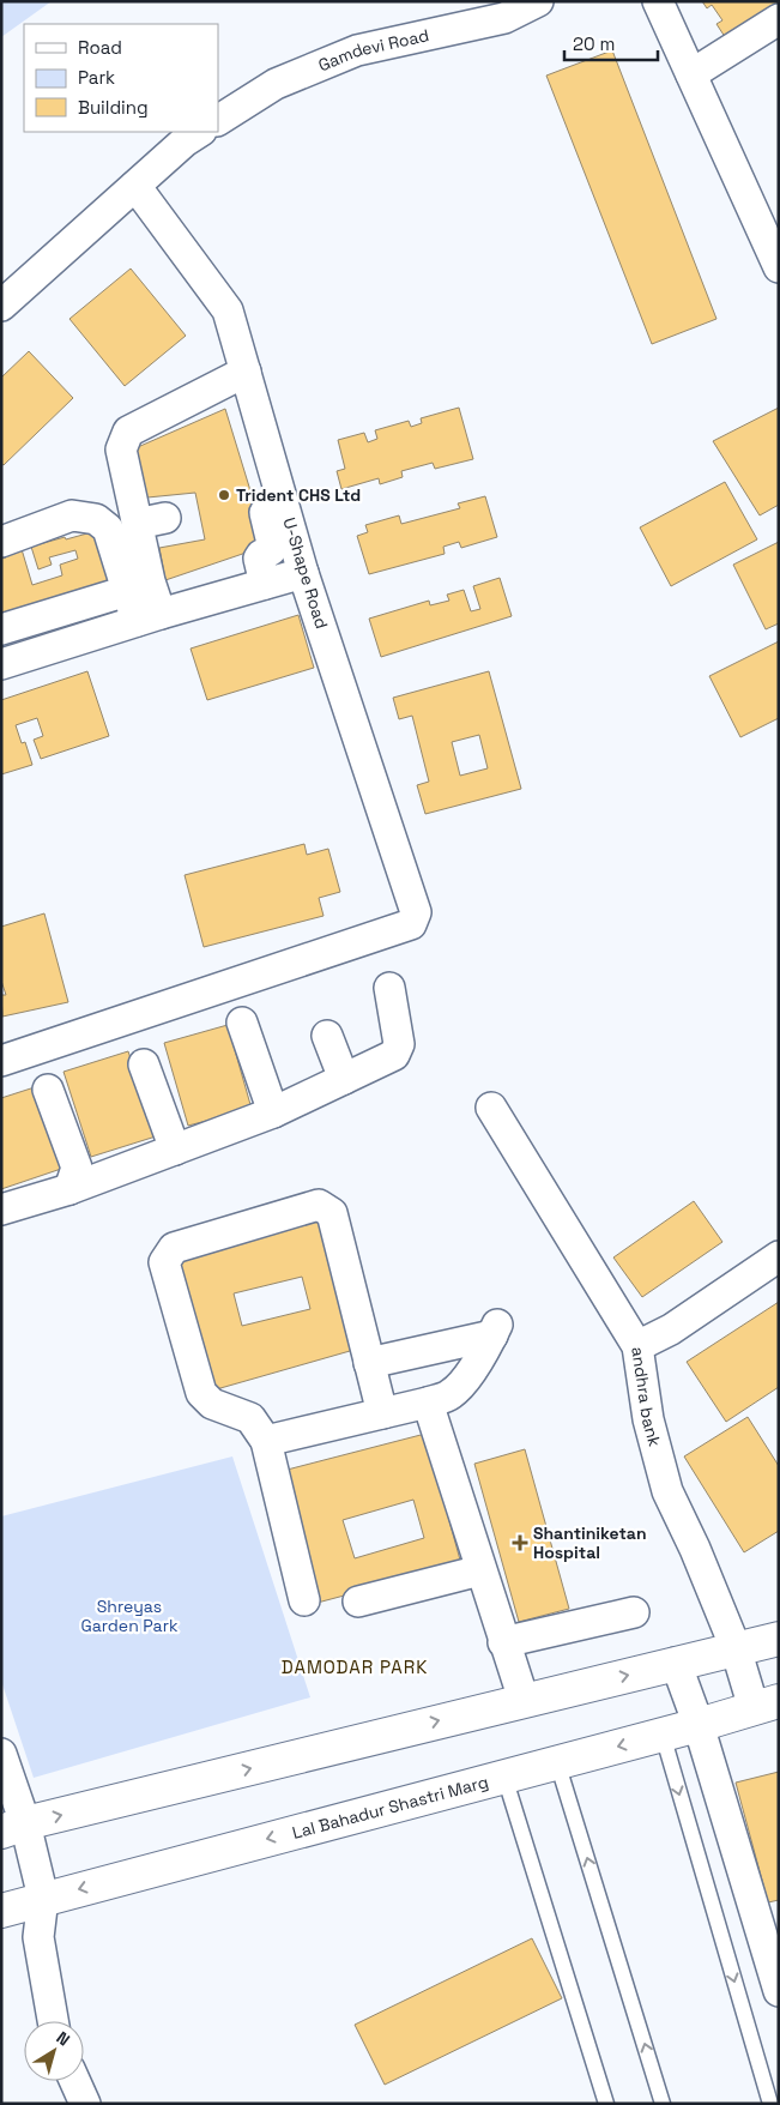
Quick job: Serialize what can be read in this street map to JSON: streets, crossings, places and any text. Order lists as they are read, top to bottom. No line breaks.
{"streets":{"main road":["Lal Bahadur Shastri Marg"],"street":["Gamdevi Road","U-Shape Road","andhra bank"]},"crossings":[["andhra bank","Lal Bahadur Shastri Marg"]],"districts":["DAMODAR PARK"],"parks":["Shreyas Garden Park"],"places":{"other":["Trident CHS Ltd"],"health":["Shantiniketan Hospital"]},"legend":["Road","Park","Building"],"scale_bar":"20 m","north":"top right"}
